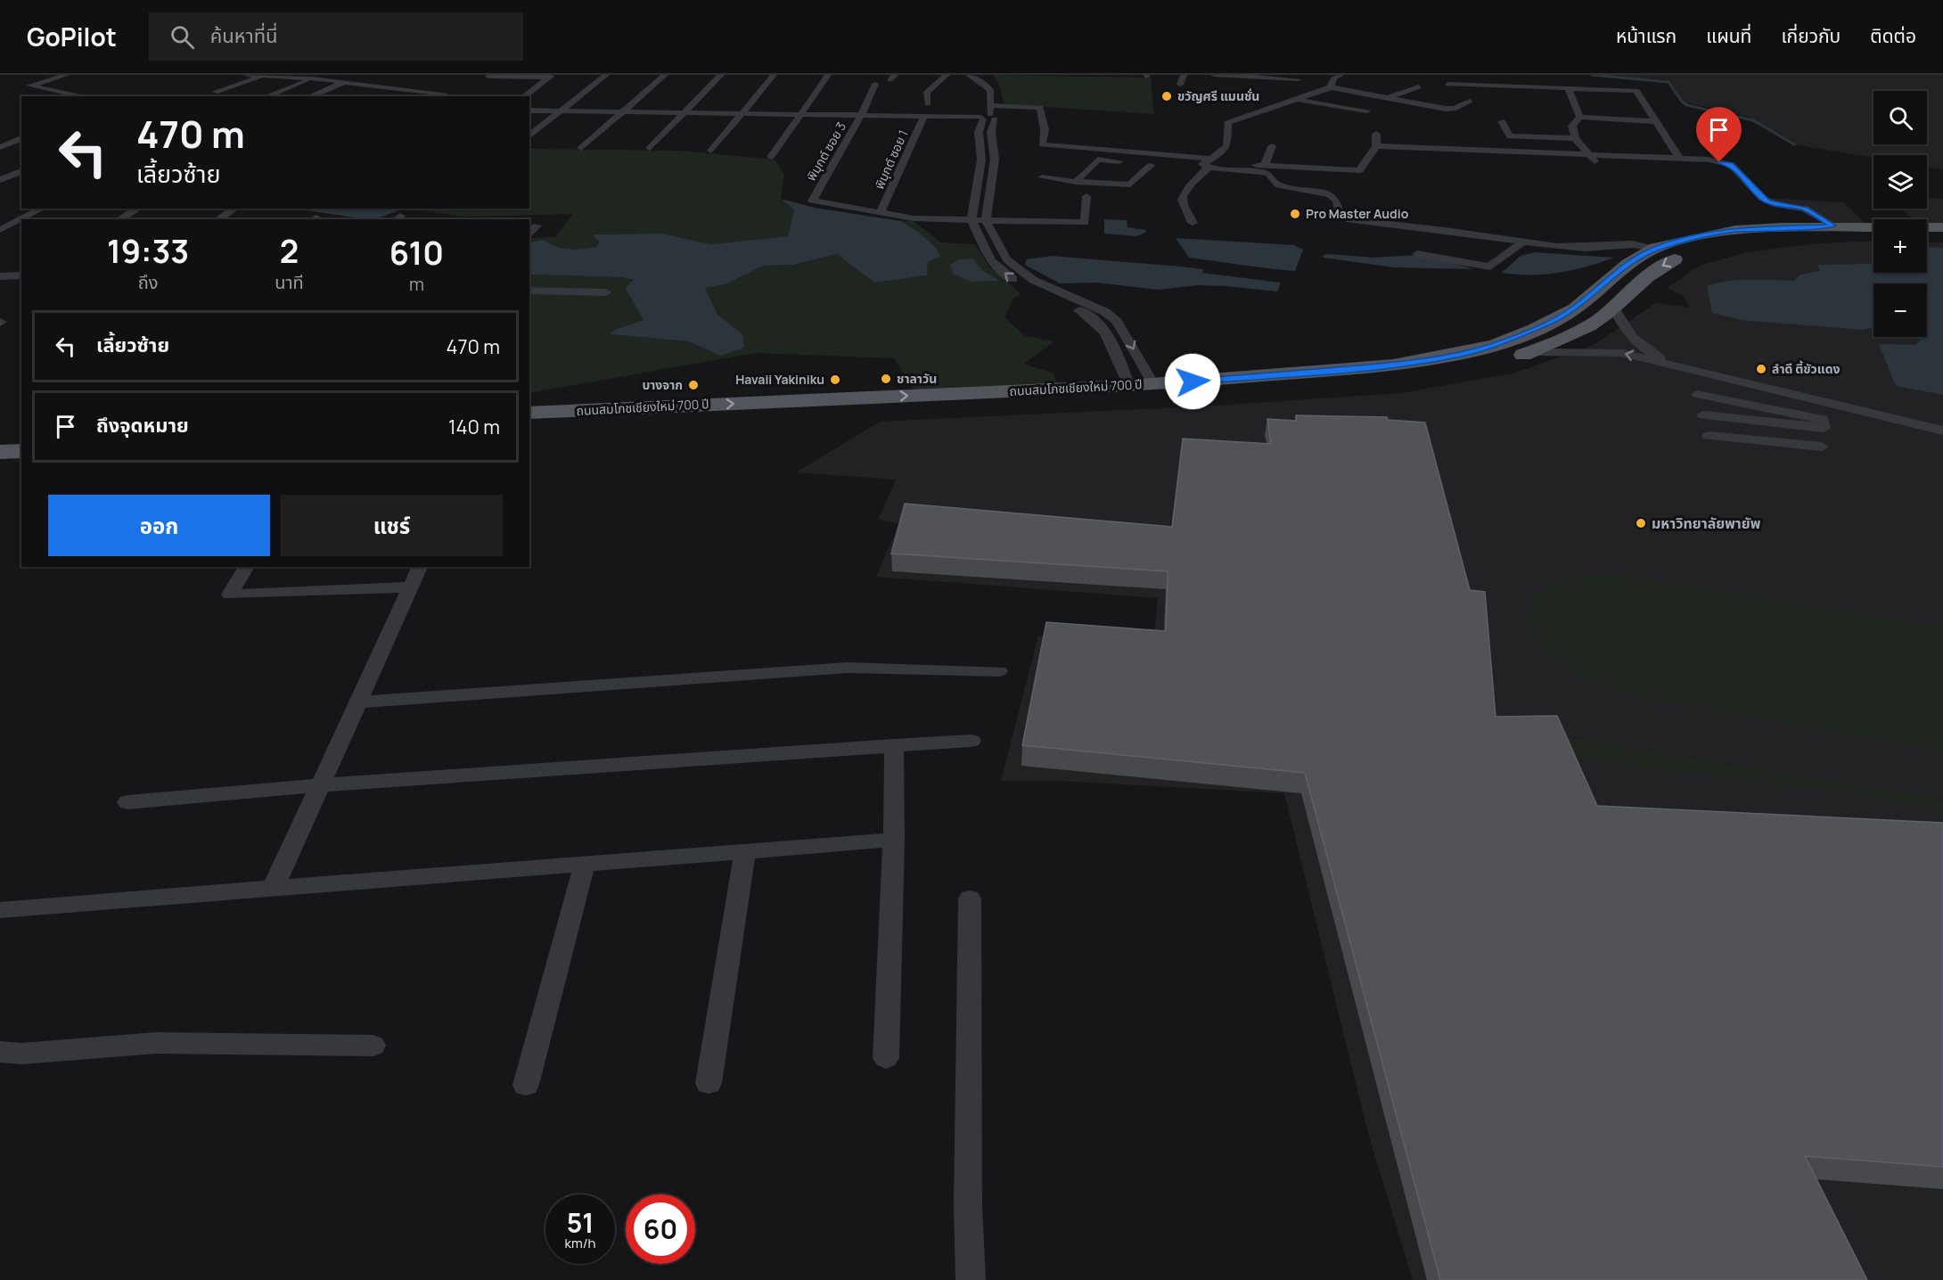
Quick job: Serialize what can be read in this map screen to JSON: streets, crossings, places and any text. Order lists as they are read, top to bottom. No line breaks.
{"streets":{"main road":["ถนนสมโภชเชียงใหม่ 700 ปี"],"street":["พิมุกต์ ซอย 3","พิมุกต์ ซอย 1"]},"crossings":[["พิมุกต์ ซอย 3","พิมุกต์ ซอย 1"]],"places":["ขวัญศรี แมนชั่น","Pro Master Audio","ลำดี ตี้ขัวแดง","ชาลาวัน","Havaii Yakiniku","บางจาก","มหาวิทยาลัยพายัพ"],"page":{"header":"GoPilot","search":"ค้นหาที่นี่","nav":["หน้าแรก","แผนที่","เกี่ยวกับ","ติดต่อ"],"map_buttons":["+","−"],"turn":["470 m","เลี้ยวซ้าย"],"eta":["19:33","ถึง","2","นาที","610","m"],"list":[{"name":"เลี้ยวซ้าย","value":"470 m"},{"name":"ถึงจุดหมาย","value":"140 m"}],"buttons":["ออก","แชร์"],"speed":"51 km/h","limit":"60"}}
